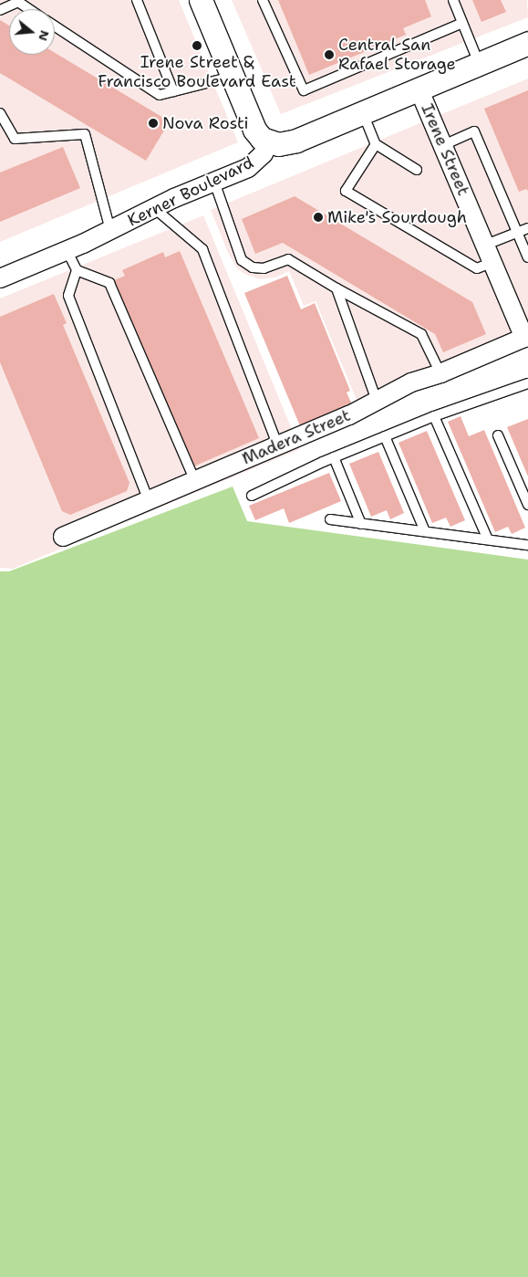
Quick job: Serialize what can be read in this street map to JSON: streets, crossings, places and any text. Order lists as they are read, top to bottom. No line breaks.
{"streets":{"street":["Irene Street","Kerner Boulevard","Madera Street"]},"crossings":[["Irene Street","Kerner Boulevard"],["Irene Street","Madera Street"]],"places":["Irene Street & Francisco Boulevard East","Central San Rafael Storage","Nova Rosti","Mike's Sourdough"],"north":"right"}
